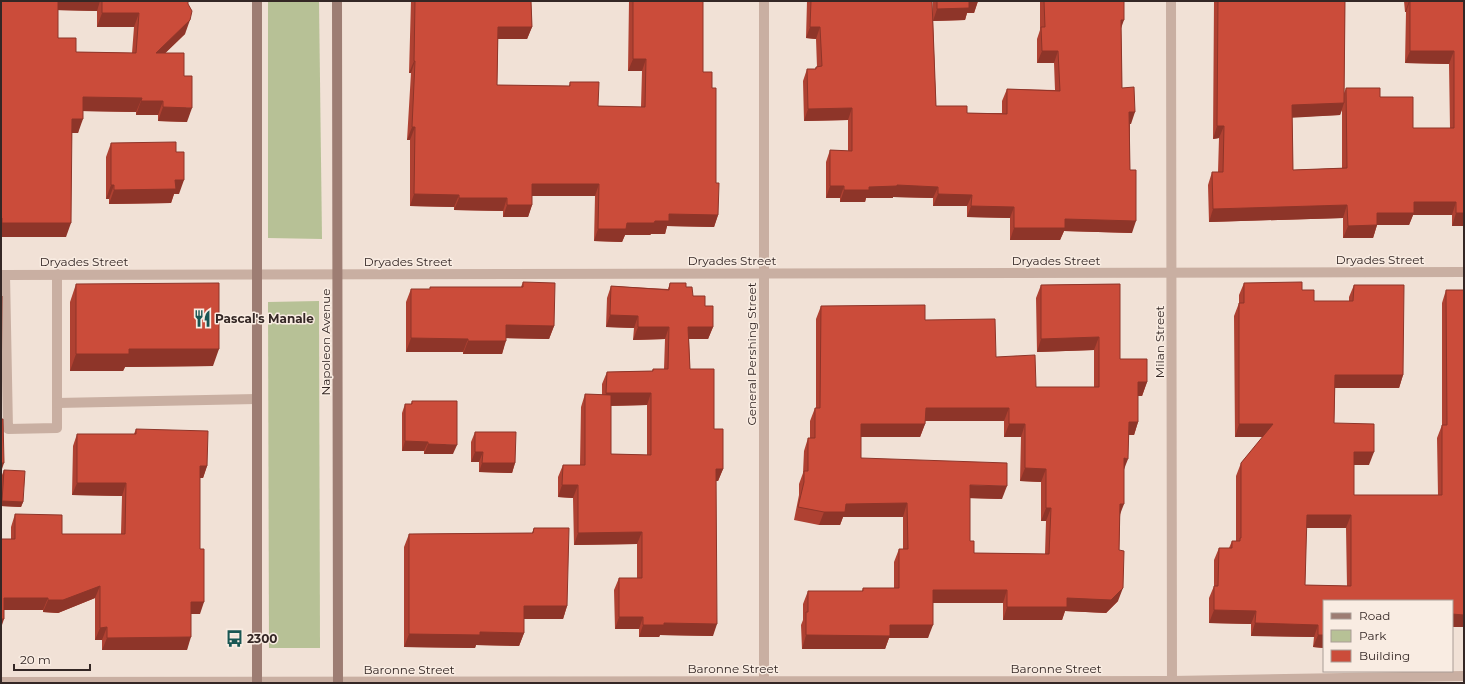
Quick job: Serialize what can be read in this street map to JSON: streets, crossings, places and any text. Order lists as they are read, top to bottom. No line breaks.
{"streets":{"main road":["Napoleon Avenue"],"street":["Dryades Street","Milan Street","General Pershing Street","Baronne Street"]},"crossings":[["Dryades Street","Napoleon Avenue"],["Dryades Street","Milan Street"],["Dryades Street","General Pershing Street"],["Napoleon Avenue","Baronne Street"],["Milan Street","Baronne Street"],["General Pershing Street","Baronne Street"]],"places":{"restaurant":["Pascal's Manale"],"bus stop":["2300"]},"legend":["Road","Park","Building"],"scale_bar":"20 m"}
